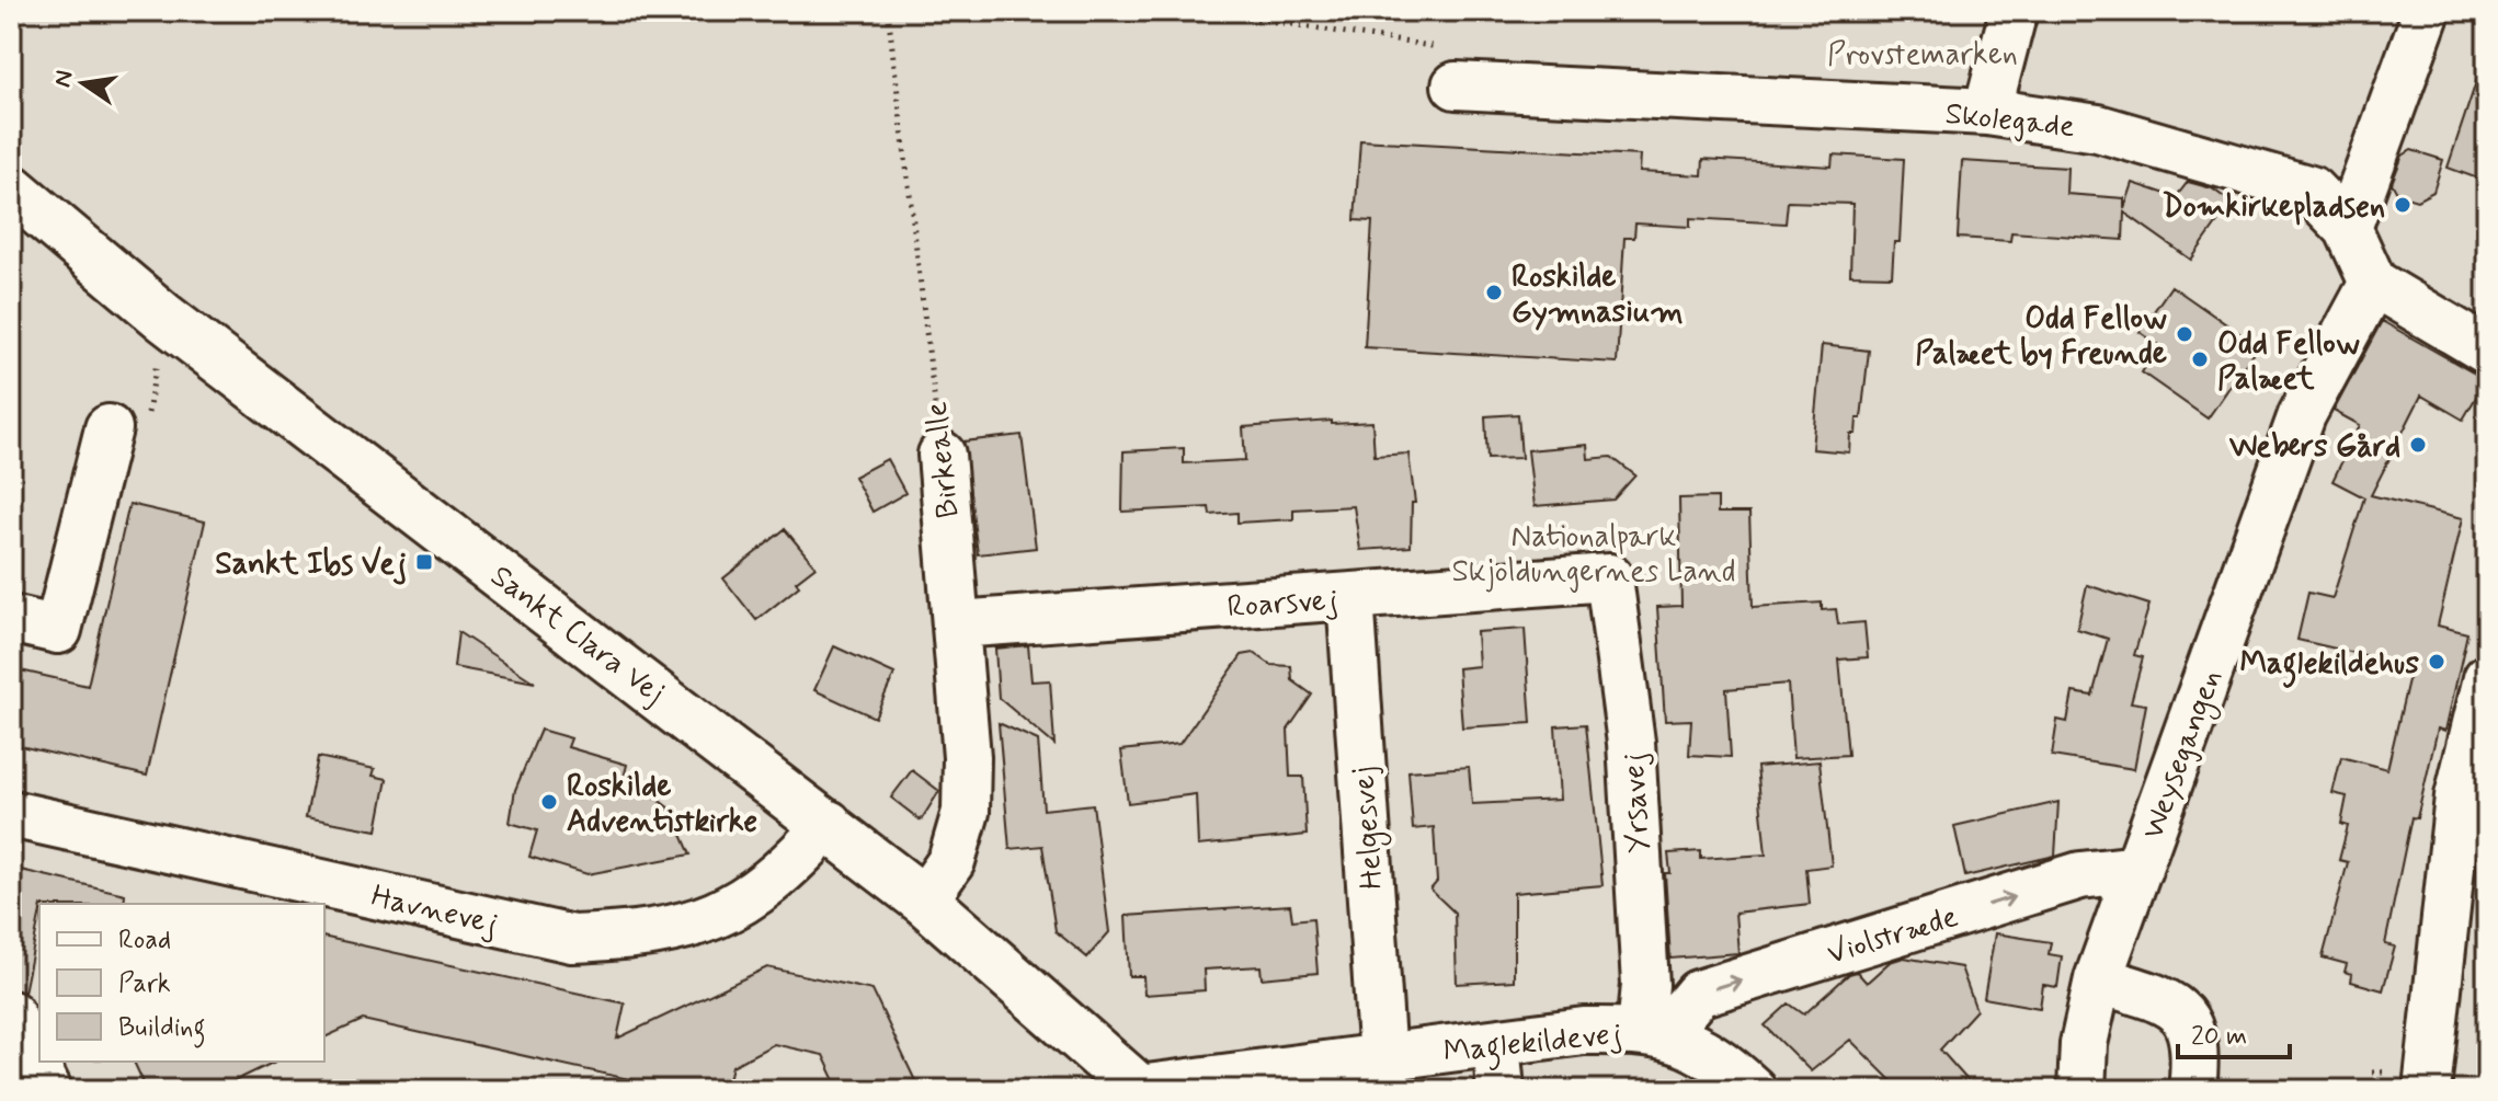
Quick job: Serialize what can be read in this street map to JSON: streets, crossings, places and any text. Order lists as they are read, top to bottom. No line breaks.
{"streets":{"main road":["Sankt Clara Vej"],"street":["Skolegade","Birkealle","Roarsvej","Weysegangen","Yrsavej","Helgesvej","Havnevej","Violstræde","Maglekildevej"]},"crossings":[["Skolegade","Weysegangen"],["Birkealle","Roarsvej"],["Birkealle","Sankt Clara Vej"],["Roarsvej","Yrsavej"],["Roarsvej","Helgesvej"],["Sankt Clara Vej","Havnevej"],["Sankt Clara Vej","Maglekildevej"],["Weysegangen","Violstræde"],["Yrsavej","Violstræde"],["Yrsavej","Maglekildevej"],["Helgesvej","Maglekildevej"],["Violstræde","Maglekildevej"]],"one_way":["Violstræde"],"parks":["Provstemarken","Nationalpark Skjoldungernes Land"],"places":{"other":["Domkirkepladsen","Roskilde Gymnasium","Odd Fellow Palæet by Freunde","Odd Fellow Palæet","Webers Gård","Maglekildehus","Roskilde Adventistkirke"],"transit":["Sankt Ibs Vej"]},"legend":["Road","Park","Building"],"scale_bar":"20 m","north":"left"}
